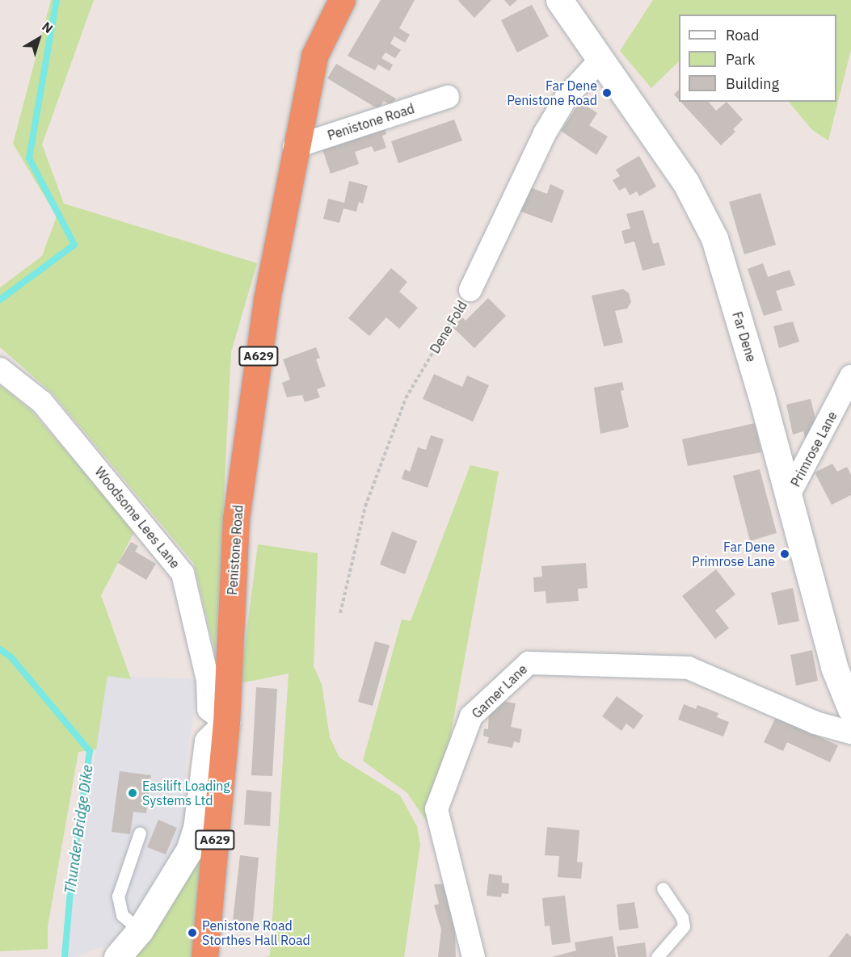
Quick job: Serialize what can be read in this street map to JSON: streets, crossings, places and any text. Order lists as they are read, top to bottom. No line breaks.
{"streets":{"highway":["Penistone Road","A629"],"street":["Dene Fold","Far Dene","Primrose Lane","Woodsome Lees Lane","Garner Lane"]},"crossings":[["Penistone Road","Woodsome Lees Lane"],["Dene Fold","Far Dene"],["Far Dene","Primrose Lane"]],"water":["Thunder Bridge Dike"],"places":["Far Dene Penistone Road","Far Dene Primrose Lane","Easilift Loading Systems Ltd","Penistone Road Storthes Hall Road"],"legend":["Road","Park","Building"],"north":"top right"}
